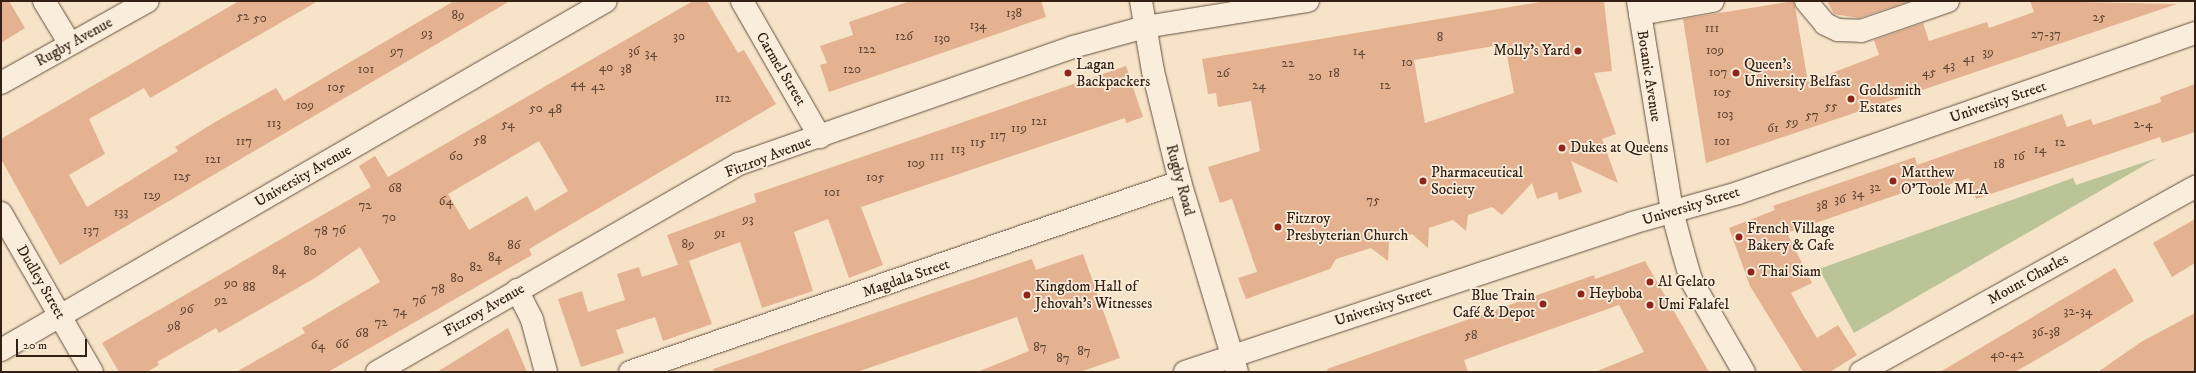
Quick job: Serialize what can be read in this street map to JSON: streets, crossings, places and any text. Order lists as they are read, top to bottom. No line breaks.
{"streets":{"street":["Rugby Avenue","Carmel Street","Botanic Avenue","University Street","Fitzroy Avenue","University Avenue","Rugby Road","Magdala Street","Mount Charles","Dudley Street"]},"crossings":[["Carmel Street","Fitzroy Avenue"],["Botanic Avenue","University Street"],["University Street","Rugby Road"],["Fitzroy Avenue","Rugby Road"],["University Avenue","Dudley Street"],["Rugby Road","Magdala Street"]],"places":["Molly's Yard","Lagan Backpackers","Queen's University Belfast","Goldsmith Estates","Dukes at Queens","Pharmaceutical Society","Matthew O'Toole MLA","Fitzroy Presbyterian Church","French Village Bakery & Cafe","Thai Siam","Al Gelato","Heyboba","Kingdom Hall of Jehovah's Witnesses","Blue Train Café & Depot","Umi Falafel"],"house_numbers":["138","89","52","25","50","134","111","93","27-37","30","126","8","130","122","109","97","36","14","39","34","41","10","22","43","40","101","38","120","107","45","26","18","20","44","24","12","42","105","105","112","109","55","50","48","103","57","121","59","113","54","2-4","119","61","117","58","117","101","115","12","113","14","60","111","16","121","109","18","125","105","32","68","101","34","129","36","75","64","72","38","133","70","93","137","76","78","91","89","86","80","84","82","84","80","90","88","78","92","76","96","74","32-34","72","98","36-38","68","58","66","64","87","87","40-42","87"],"scale_bar":"20 m"}
